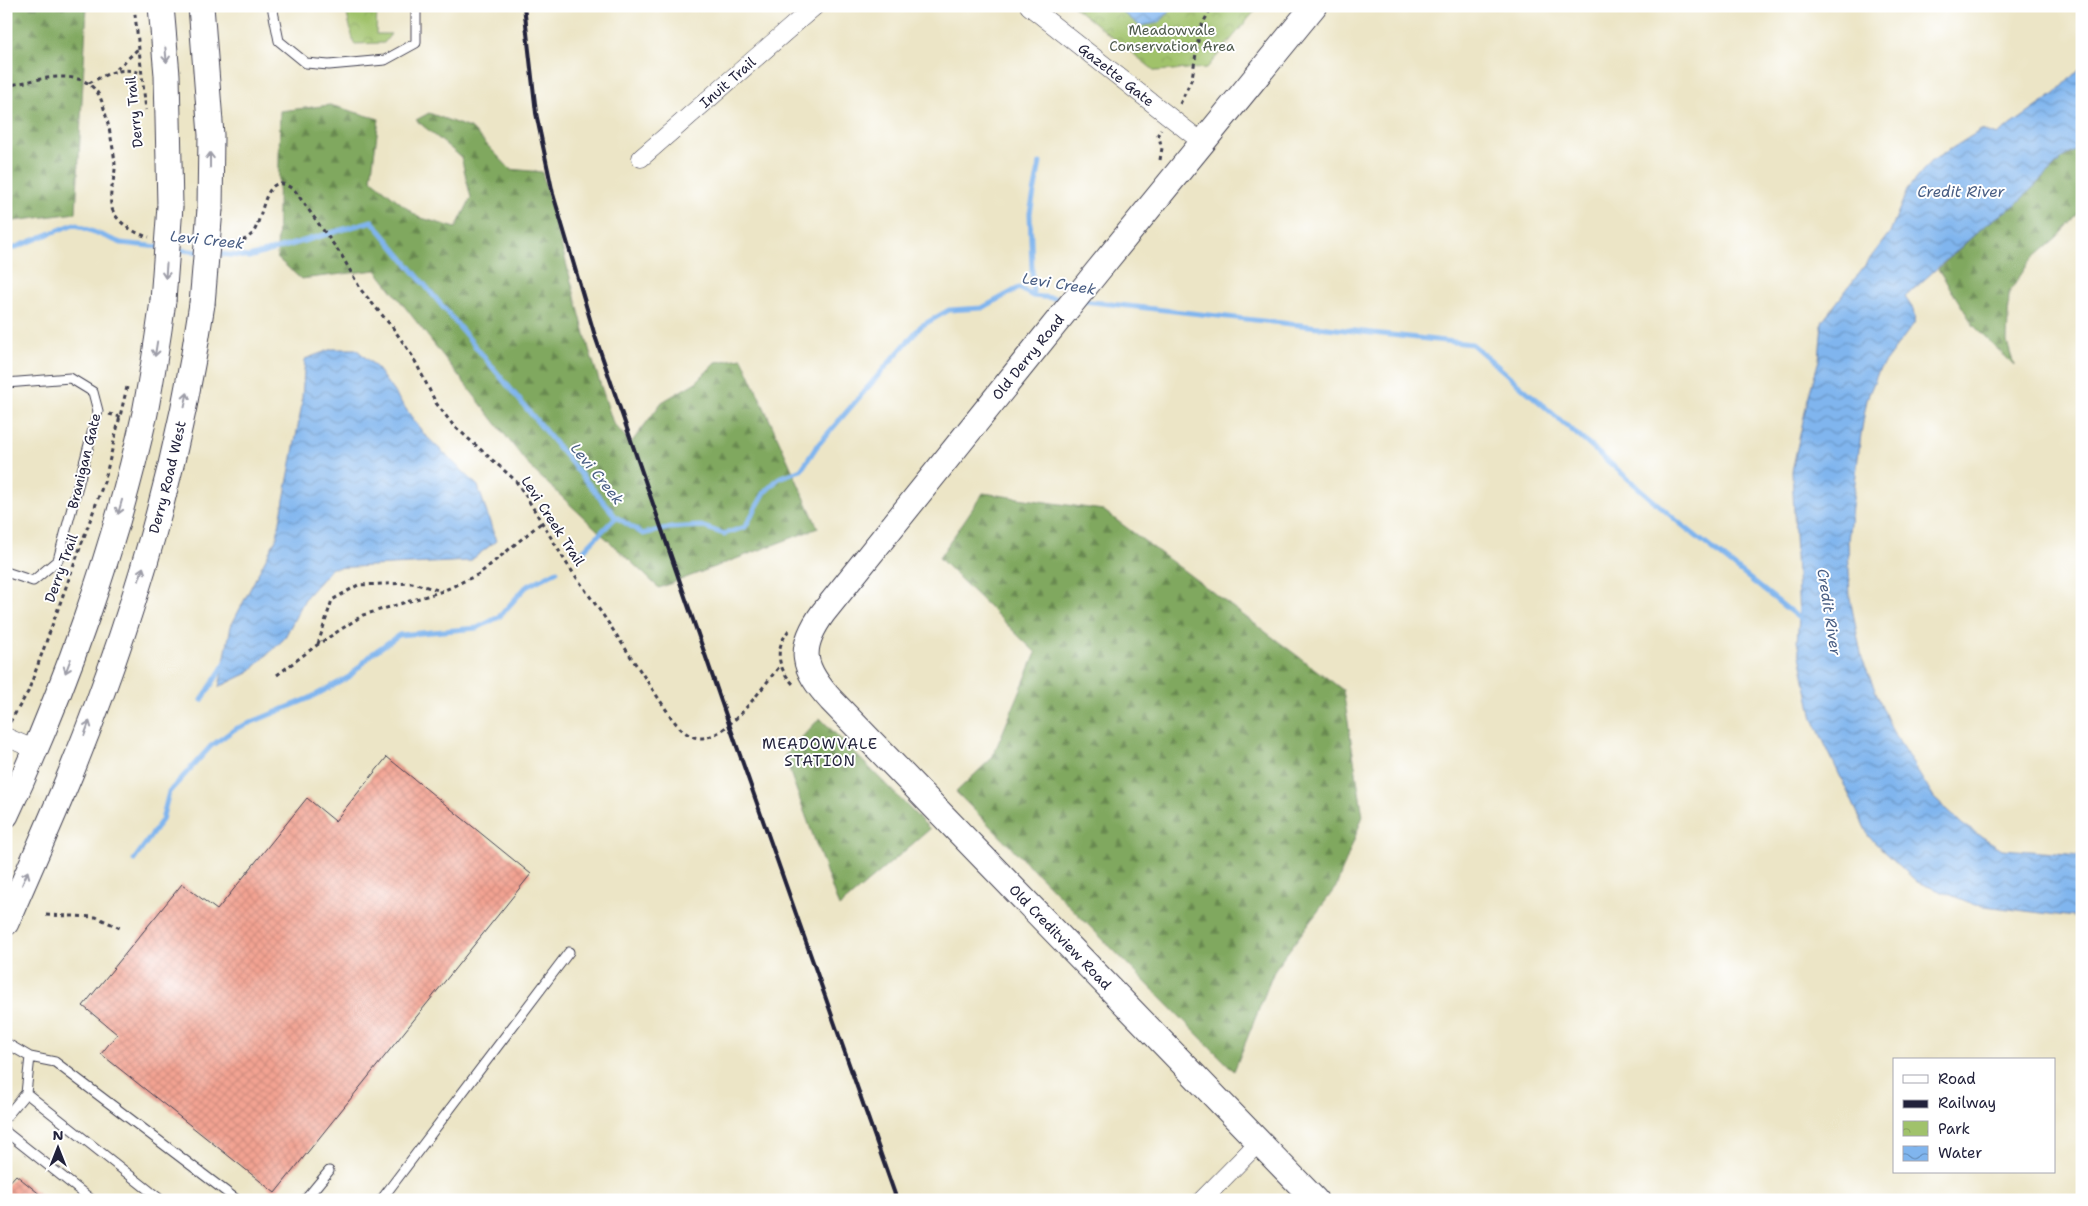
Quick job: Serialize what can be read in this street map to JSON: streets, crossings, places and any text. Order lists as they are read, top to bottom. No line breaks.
{"streets":{"main road":["Old Derry Road","Derry Road West","Old Creditview Road"],"street":["Gazette Gate","Inuit Trail"],"lane":["Branigan Gate"],"path":["Derry Trail","Levi Creek Trail"]},"crossings":[["Gazette Gate","Old Derry Road"],["Old Derry Road","Old Creditview Road"]],"districts":["MEADOWVALE STATION"],"water":["Credit River","Levi Creek"],"parks":["Meadowvale Conservation Area"],"legend":["Road","Railway","Park","Water"],"north":"top"}
